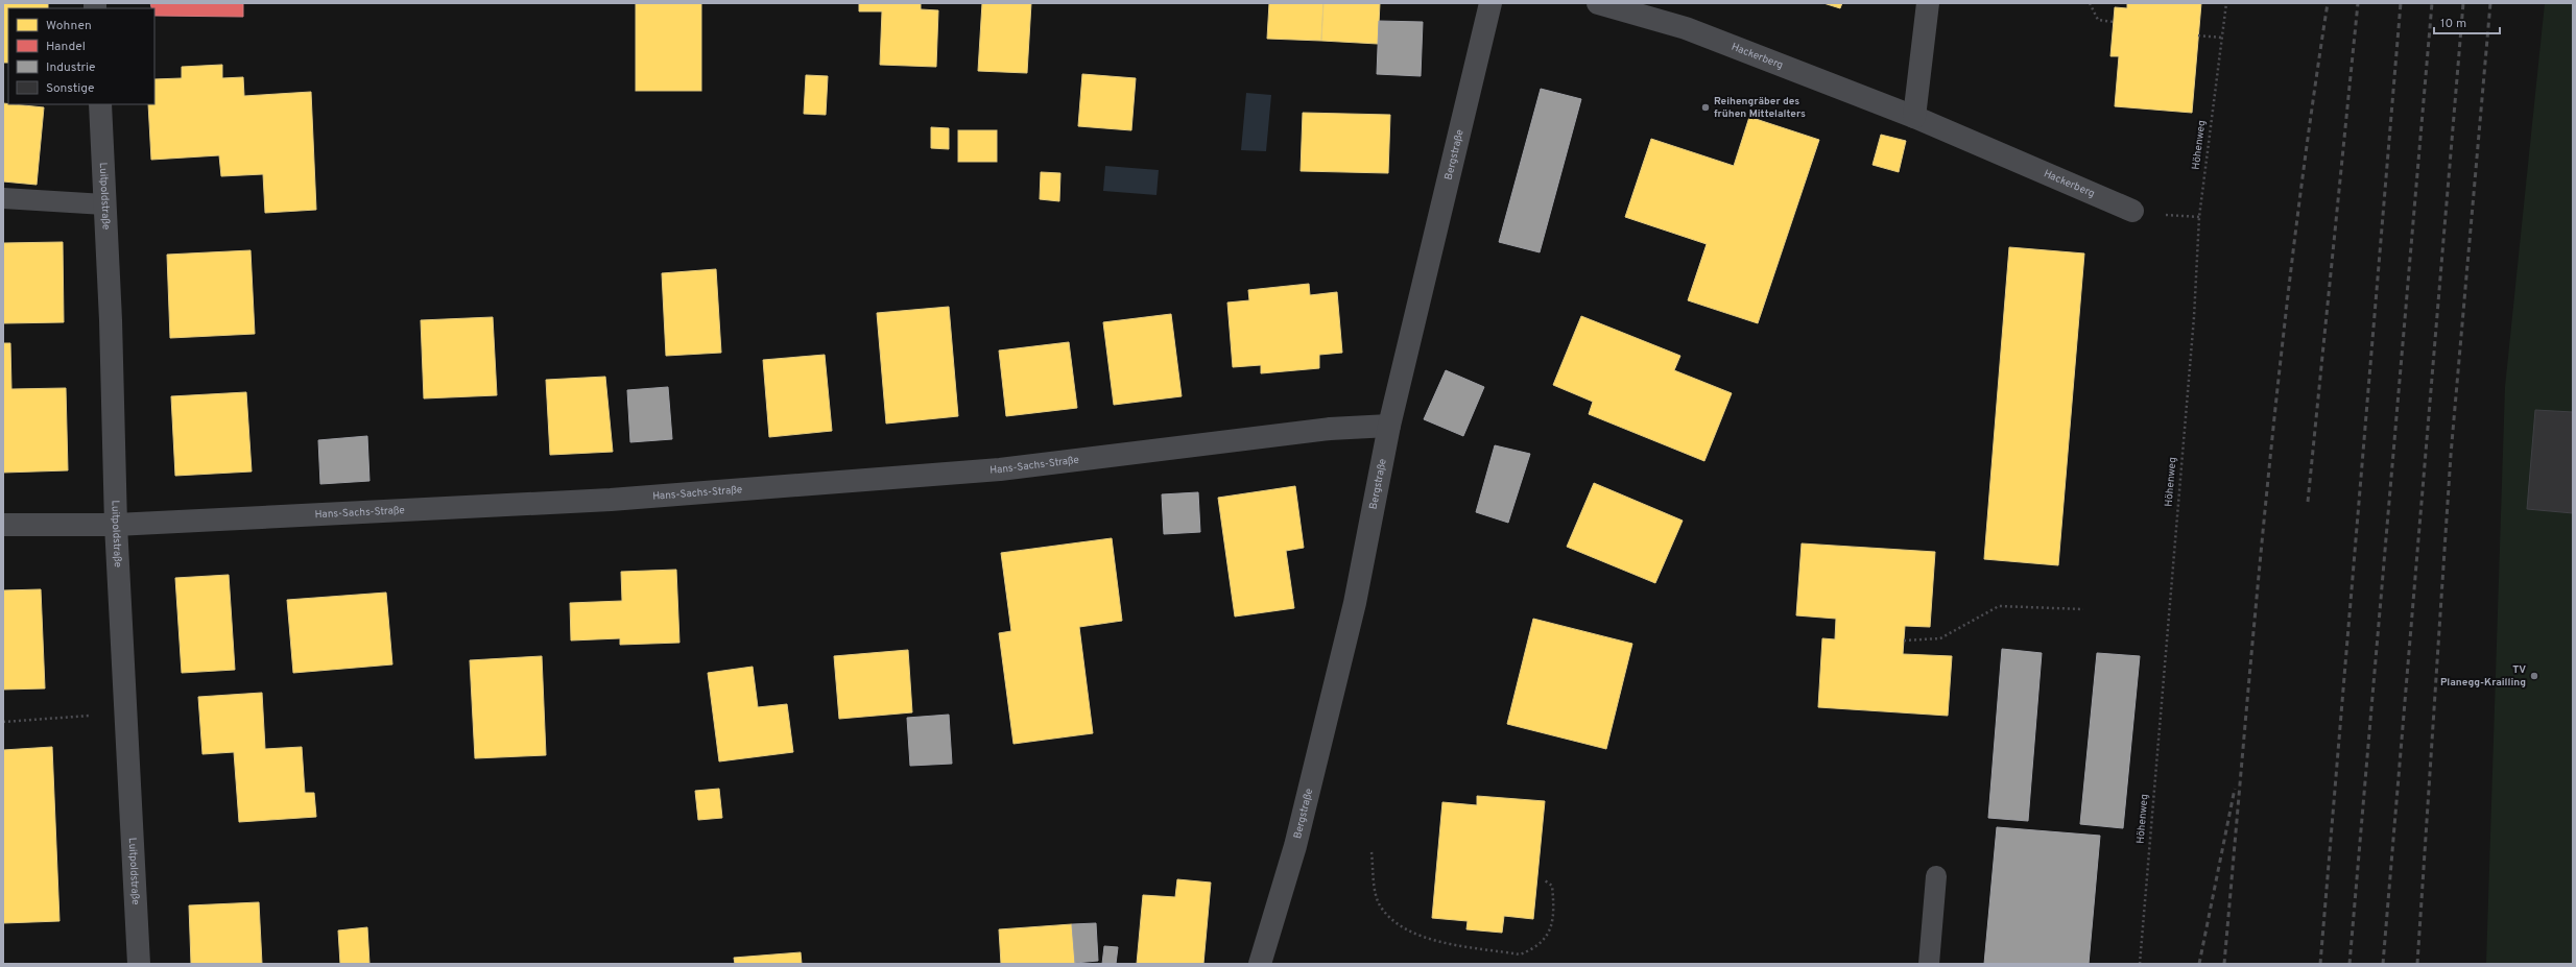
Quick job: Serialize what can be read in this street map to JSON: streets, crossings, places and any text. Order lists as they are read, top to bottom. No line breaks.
{"streets":{"street":["Hackerberg","Bergstraße","Luitpoldstraße","Hans-Sachs-Straße"],"path":["Höhenweg"]},"crossings":[["Bergstraße","Hans-Sachs-Straße"],["Luitpoldstraße","Hans-Sachs-Straße"]],"places":["Reihengräber des frühen Mittelalters","TV Planegg-Krailling"],"legend":["Wohnen","Handel","Industrie","Sonstige"],"scale_bar":"10 m"}
